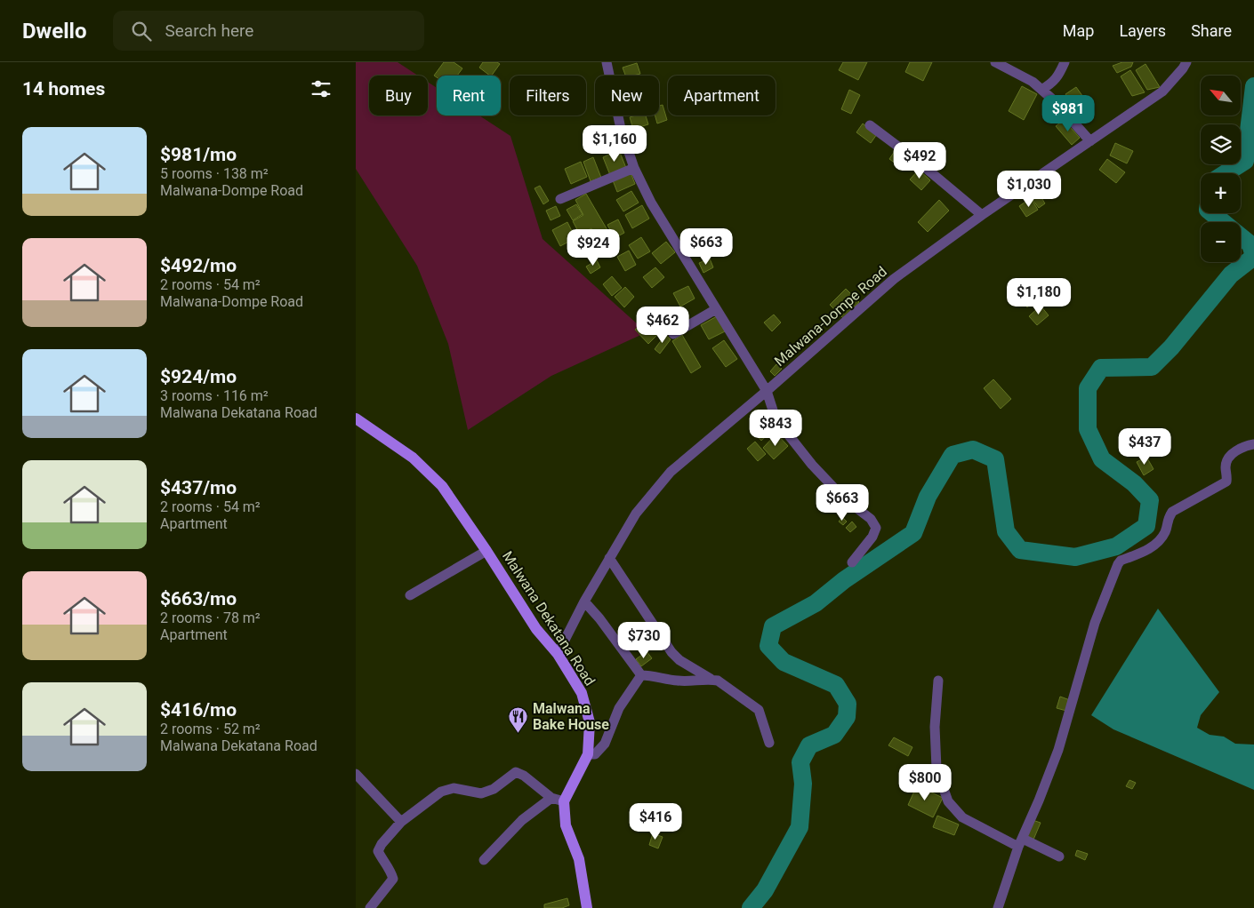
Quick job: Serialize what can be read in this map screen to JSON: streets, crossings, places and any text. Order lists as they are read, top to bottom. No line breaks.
{"streets":{"main road":["Malwana Dekatana Road"],"street":["Malwana-Dompe Road"]},"crossings":[["Malwana-Dompe Road","Malwana Dekatana Road"]],"places":{"restaurant":["Malwana Bake House"]},"north":"top left","page":{"header":"Dwello","search":"Search here","nav":["Map","Layers","Share"],"heading":"14 homes","map_buttons":["+","−"],"chip":["Buy","Rent","Filters","New","Apartment"],"price":["$981","$1,160","$492","$1,030","$663","$924","$1,180","$462","$843","$437","$663","$730","$800","$416"],"list":[{"name":"$981/mo","note":"5 rooms · 138 m² · Malwana-Dompe Road"},{"name":"$492/mo","note":"2 rooms · 54 m² · Malwana-Dompe Road"},{"name":"$924/mo","note":"3 rooms · 116 m² · Malwana Dekatana Road"},{"name":"$437/mo","note":"2 rooms · 54 m² · Apartment"},{"name":"$663/mo","note":"2 rooms · 78 m² · Apartment"},{"name":"$416/mo","note":"2 rooms · 52 m² · Malwana Dekatana Road"}]}}
